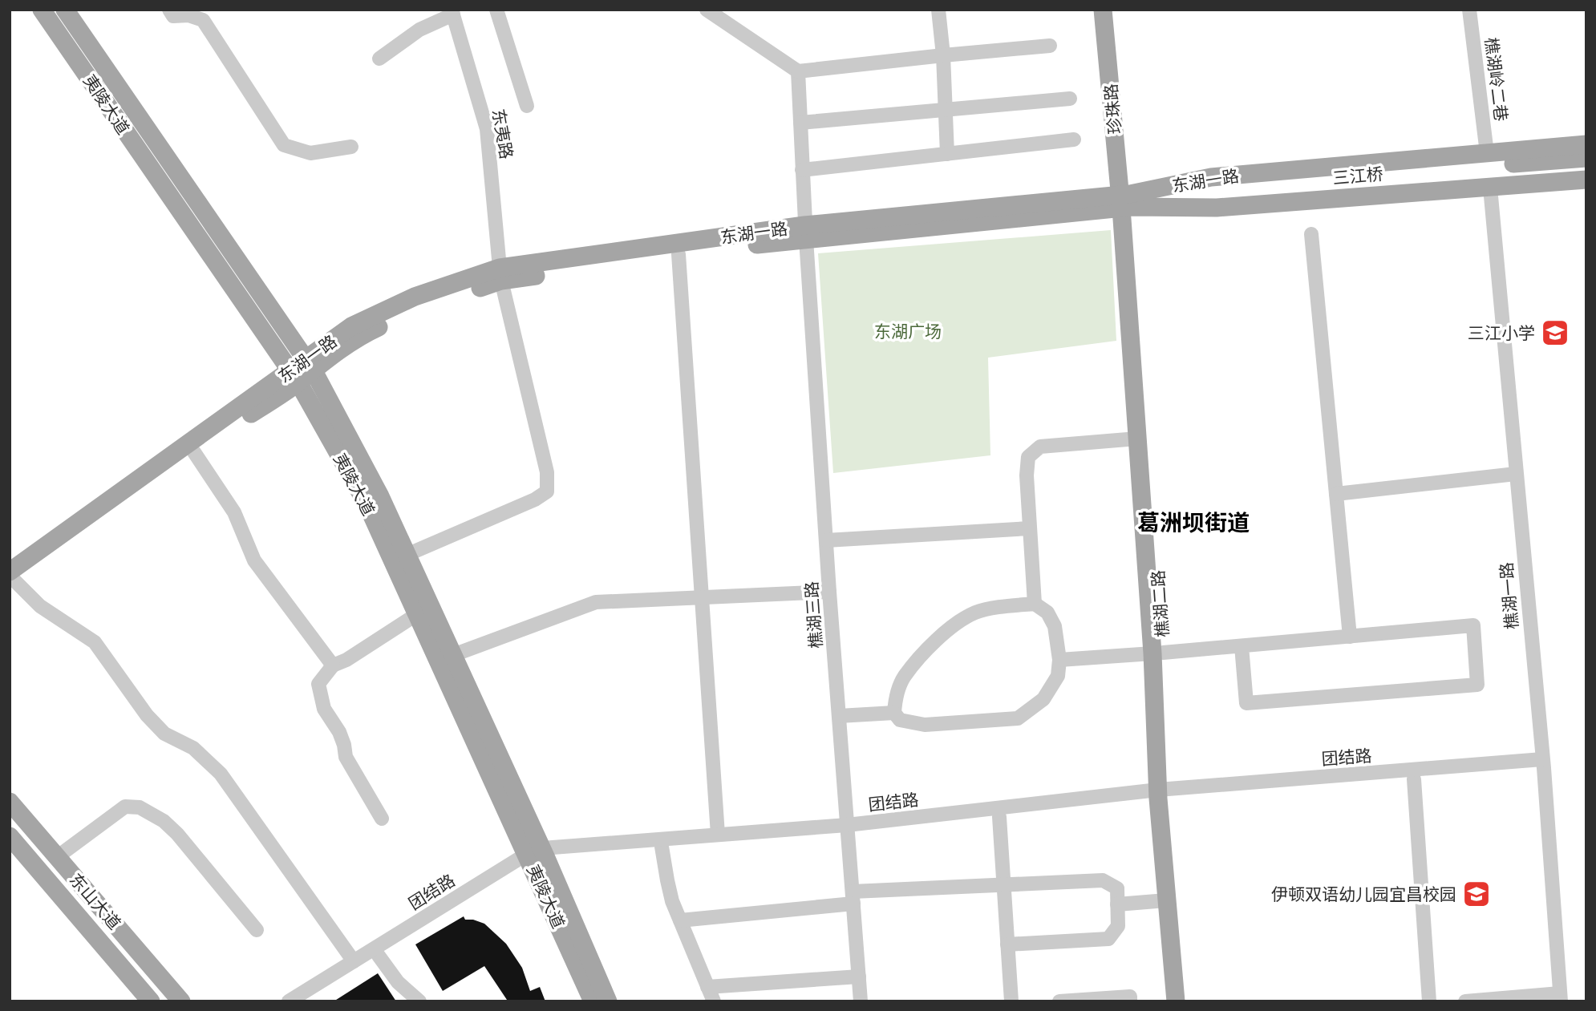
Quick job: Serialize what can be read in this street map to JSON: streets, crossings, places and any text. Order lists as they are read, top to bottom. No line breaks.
{"streets":{"main road":["夷陵大道","珍珠路","三江桥","东湖一路","樵湖二路","东山大道"],"street":["樵湖岭二巷","东夷路","樵湖一路","樵湖三路","团结路"]},"crossings":[["樵湖岭二巷","东湖一路"],["夷陵大道","东夷路"],["夷陵大道","东湖一路"],["夷陵大道","团结路"],["珍珠路","三江桥"],["珍珠路","东湖一路"],["珍珠路","樵湖二路"],["东夷路","东湖一路"],["三江桥","东湖一路"],["三江桥","樵湖二路"],["东湖一路","樵湖二路"],["东湖一路","樵湖三路"],["樵湖一路","团结路"],["樵湖二路","团结路"],["樵湖三路","团结路"]],"districts":["葛洲坝街道"],"parks":["东湖广场"],"places":{"school or university":["三江小学","伊顿双语幼儿园宜昌校园"]}}
